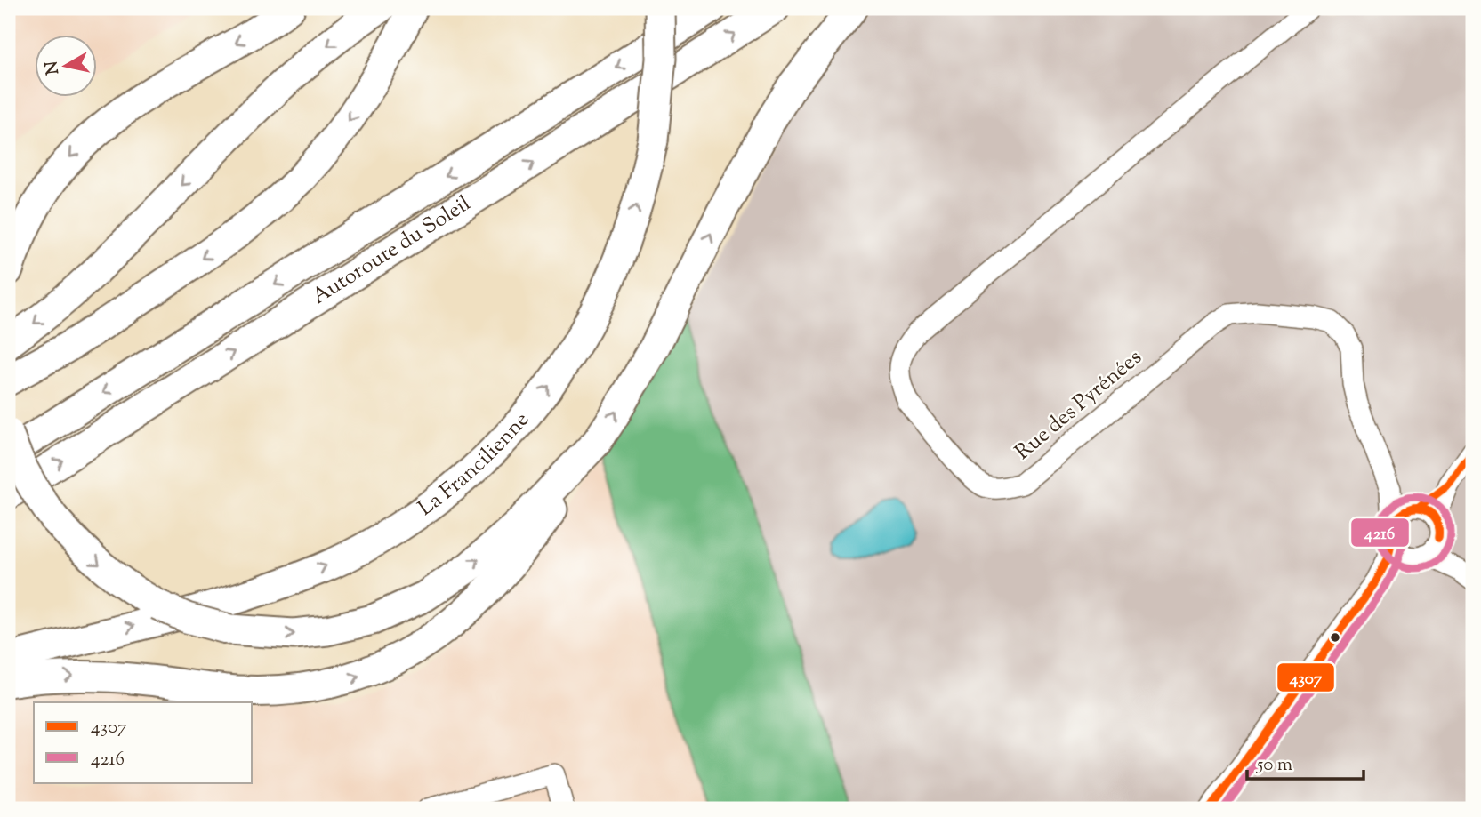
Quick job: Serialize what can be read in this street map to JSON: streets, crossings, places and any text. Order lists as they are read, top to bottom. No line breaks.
{"streets":{"highway":["Autoroute du Soleil","La Francilienne"],"street":["Rue des Pyrénées"]},"crossings":[["Autoroute du Soleil","La Francilienne"]],"lines":["transit line 4307","transit line 4216"],"legend":["4307","4216"],"scale_bar":"50 m","north":"left"}
